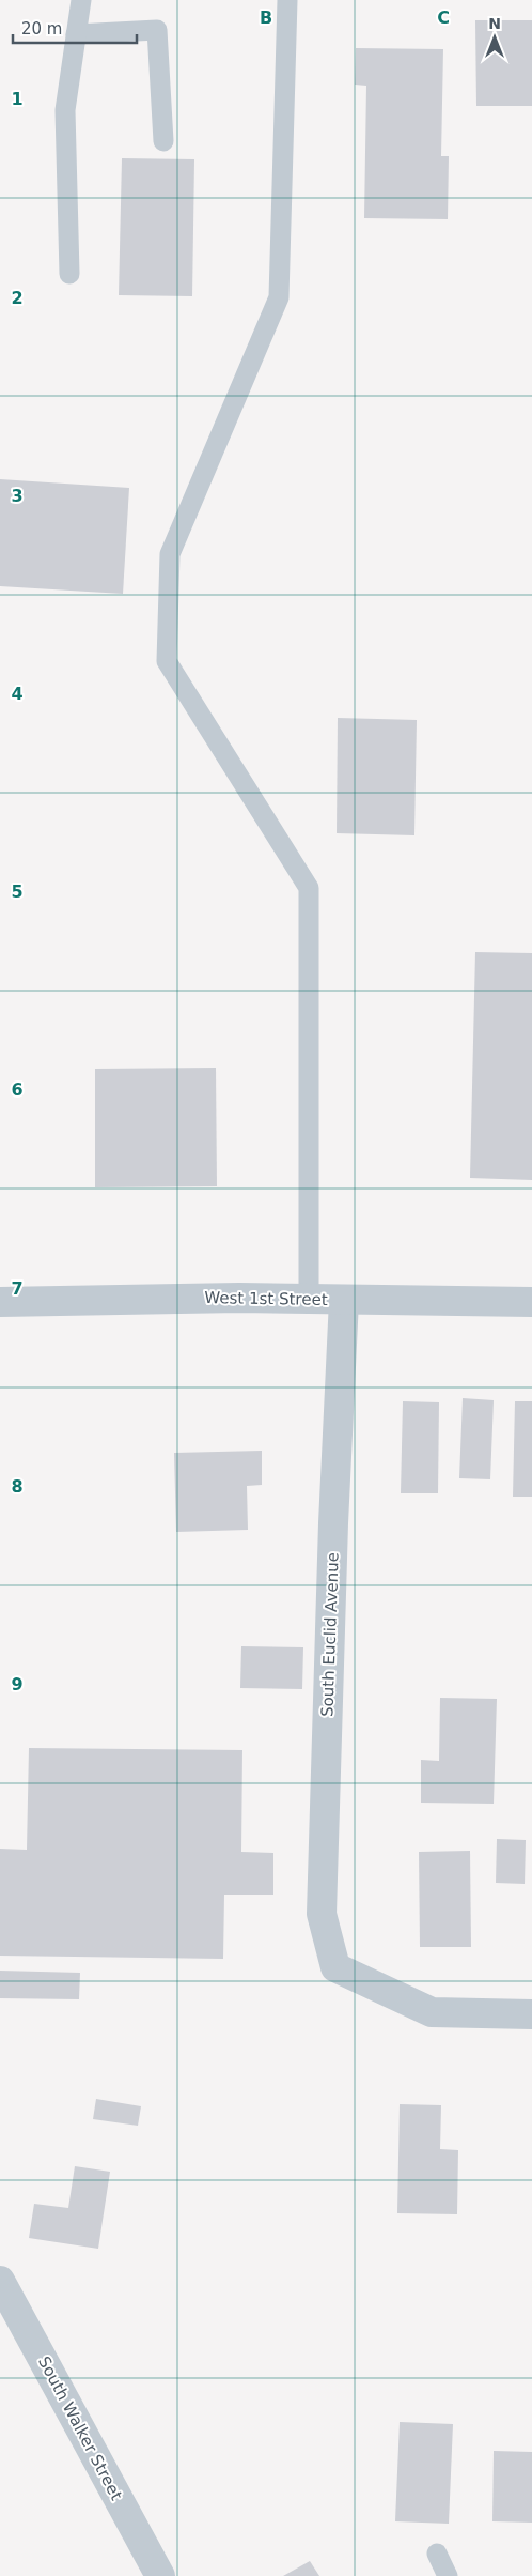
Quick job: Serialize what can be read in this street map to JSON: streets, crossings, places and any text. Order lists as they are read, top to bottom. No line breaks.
{"streets":{"street":["West 1st Street","South Euclid Avenue","South Walker Street"]},"crossings":[["West 1st Street","South Euclid Avenue"]],"scale_bar":"20 m","north":"top","grid":{"columns":["B","C"],"rows":["1","2","3","4","5","6","7","8","9"]}}
